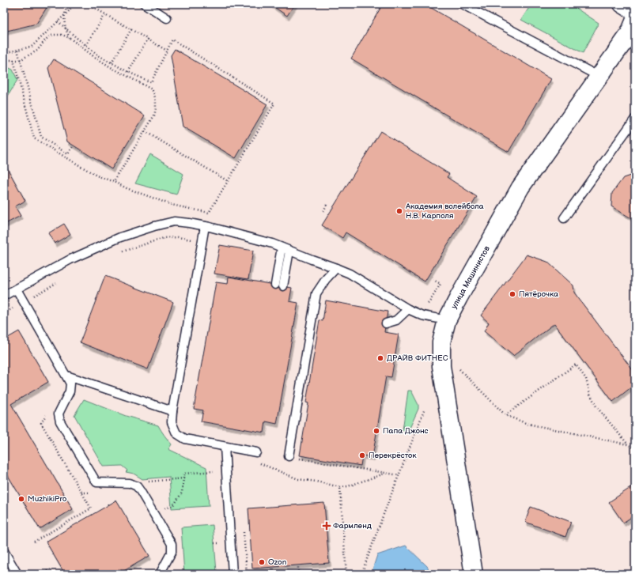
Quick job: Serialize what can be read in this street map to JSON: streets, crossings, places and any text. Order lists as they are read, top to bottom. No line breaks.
{"streets":{"street":["улица Машинистов"]},"places":{"other":["Академия волейбола Н.В. Карполя","Пятёрочка","ДРАЙВ ФИТНЕС","Папа Джонс","Перекрёсток","MuzhikiPro","Ozon"],"health":["Фармленд"]}}
